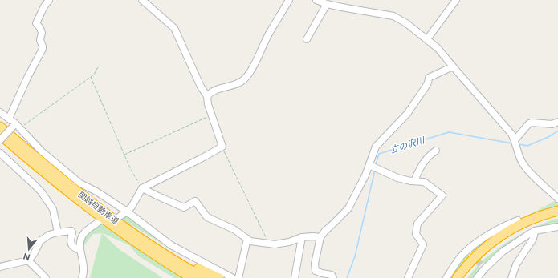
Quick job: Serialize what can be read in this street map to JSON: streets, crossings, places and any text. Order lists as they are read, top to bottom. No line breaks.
{"streets":{"highway":["関越自動車道"]},"water":["立の沢川"],"north":"bottom"}
